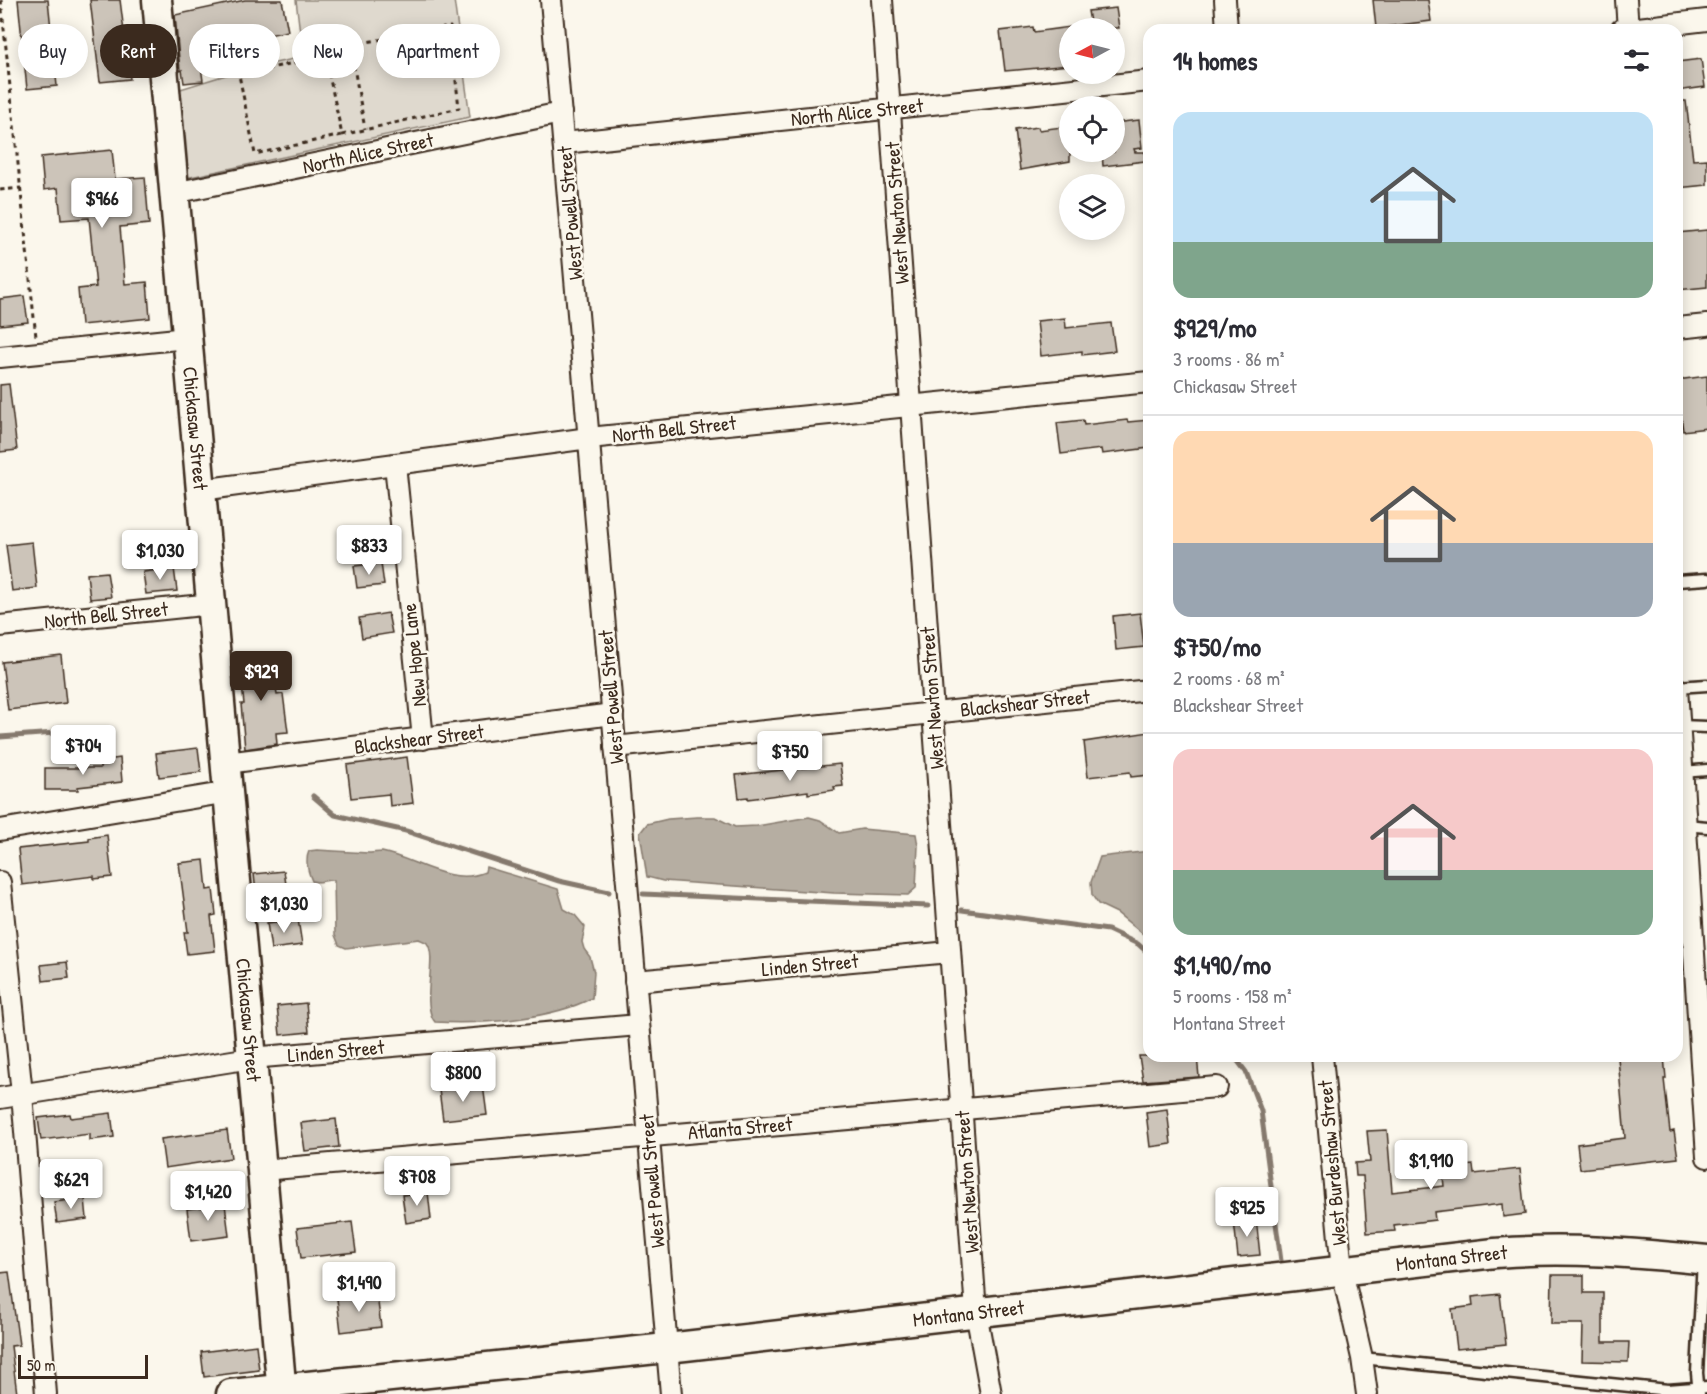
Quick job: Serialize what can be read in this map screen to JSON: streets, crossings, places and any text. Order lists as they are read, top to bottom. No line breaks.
{"streets":{"street":["North Alice Street","West Powell Street","West Newton Street","Chickasaw Street","North Bell Street","New Hope Lane","Blackshear Street","Linden Street","Atlanta Street","West Burdeshaw Street","Montana Street"]},"crossings":[["North Alice Street","West Powell Street"],["North Alice Street","West Newton Street"],["North Alice Street","Chickasaw Street"],["West Powell Street","North Bell Street"],["West Powell Street","Blackshear Street"],["West Powell Street","Linden Street"],["West Powell Street","Atlanta Street"],["West Powell Street","Montana Street"],["West Newton Street","North Bell Street"],["West Newton Street","Blackshear Street"],["West Newton Street","Linden Street"],["West Newton Street","Atlanta Street"],["West Newton Street","Montana Street"],["Chickasaw Street","North Bell Street"],["Chickasaw Street","Blackshear Street"],["Chickasaw Street","Linden Street"],["Chickasaw Street","Atlanta Street"],["Chickasaw Street","Montana Street"],["North Bell Street","New Hope Lane"],["New Hope Lane","Blackshear Street"],["West Burdeshaw Street","Montana Street"]],"scale_bar":"50 m","north":"left","page":{"chip":["Buy","Rent","Filters","New","Apartment"],"heading":"14 homes","list":[{"name":"$929/mo","note":"3 rooms · 86 m² · Chickasaw Street"},{"name":"$750/mo","note":"2 rooms · 68 m² · Blackshear Street"},{"name":"$1,490/mo","note":"5 rooms · 158 m² · Montana Street"}],"price":["$966","$833","$1,030","$929","$704","$750","$1,030","$800","$1,910","$708","$629","$1,420","$925","$1,490"],"scale":"50 m"}}
